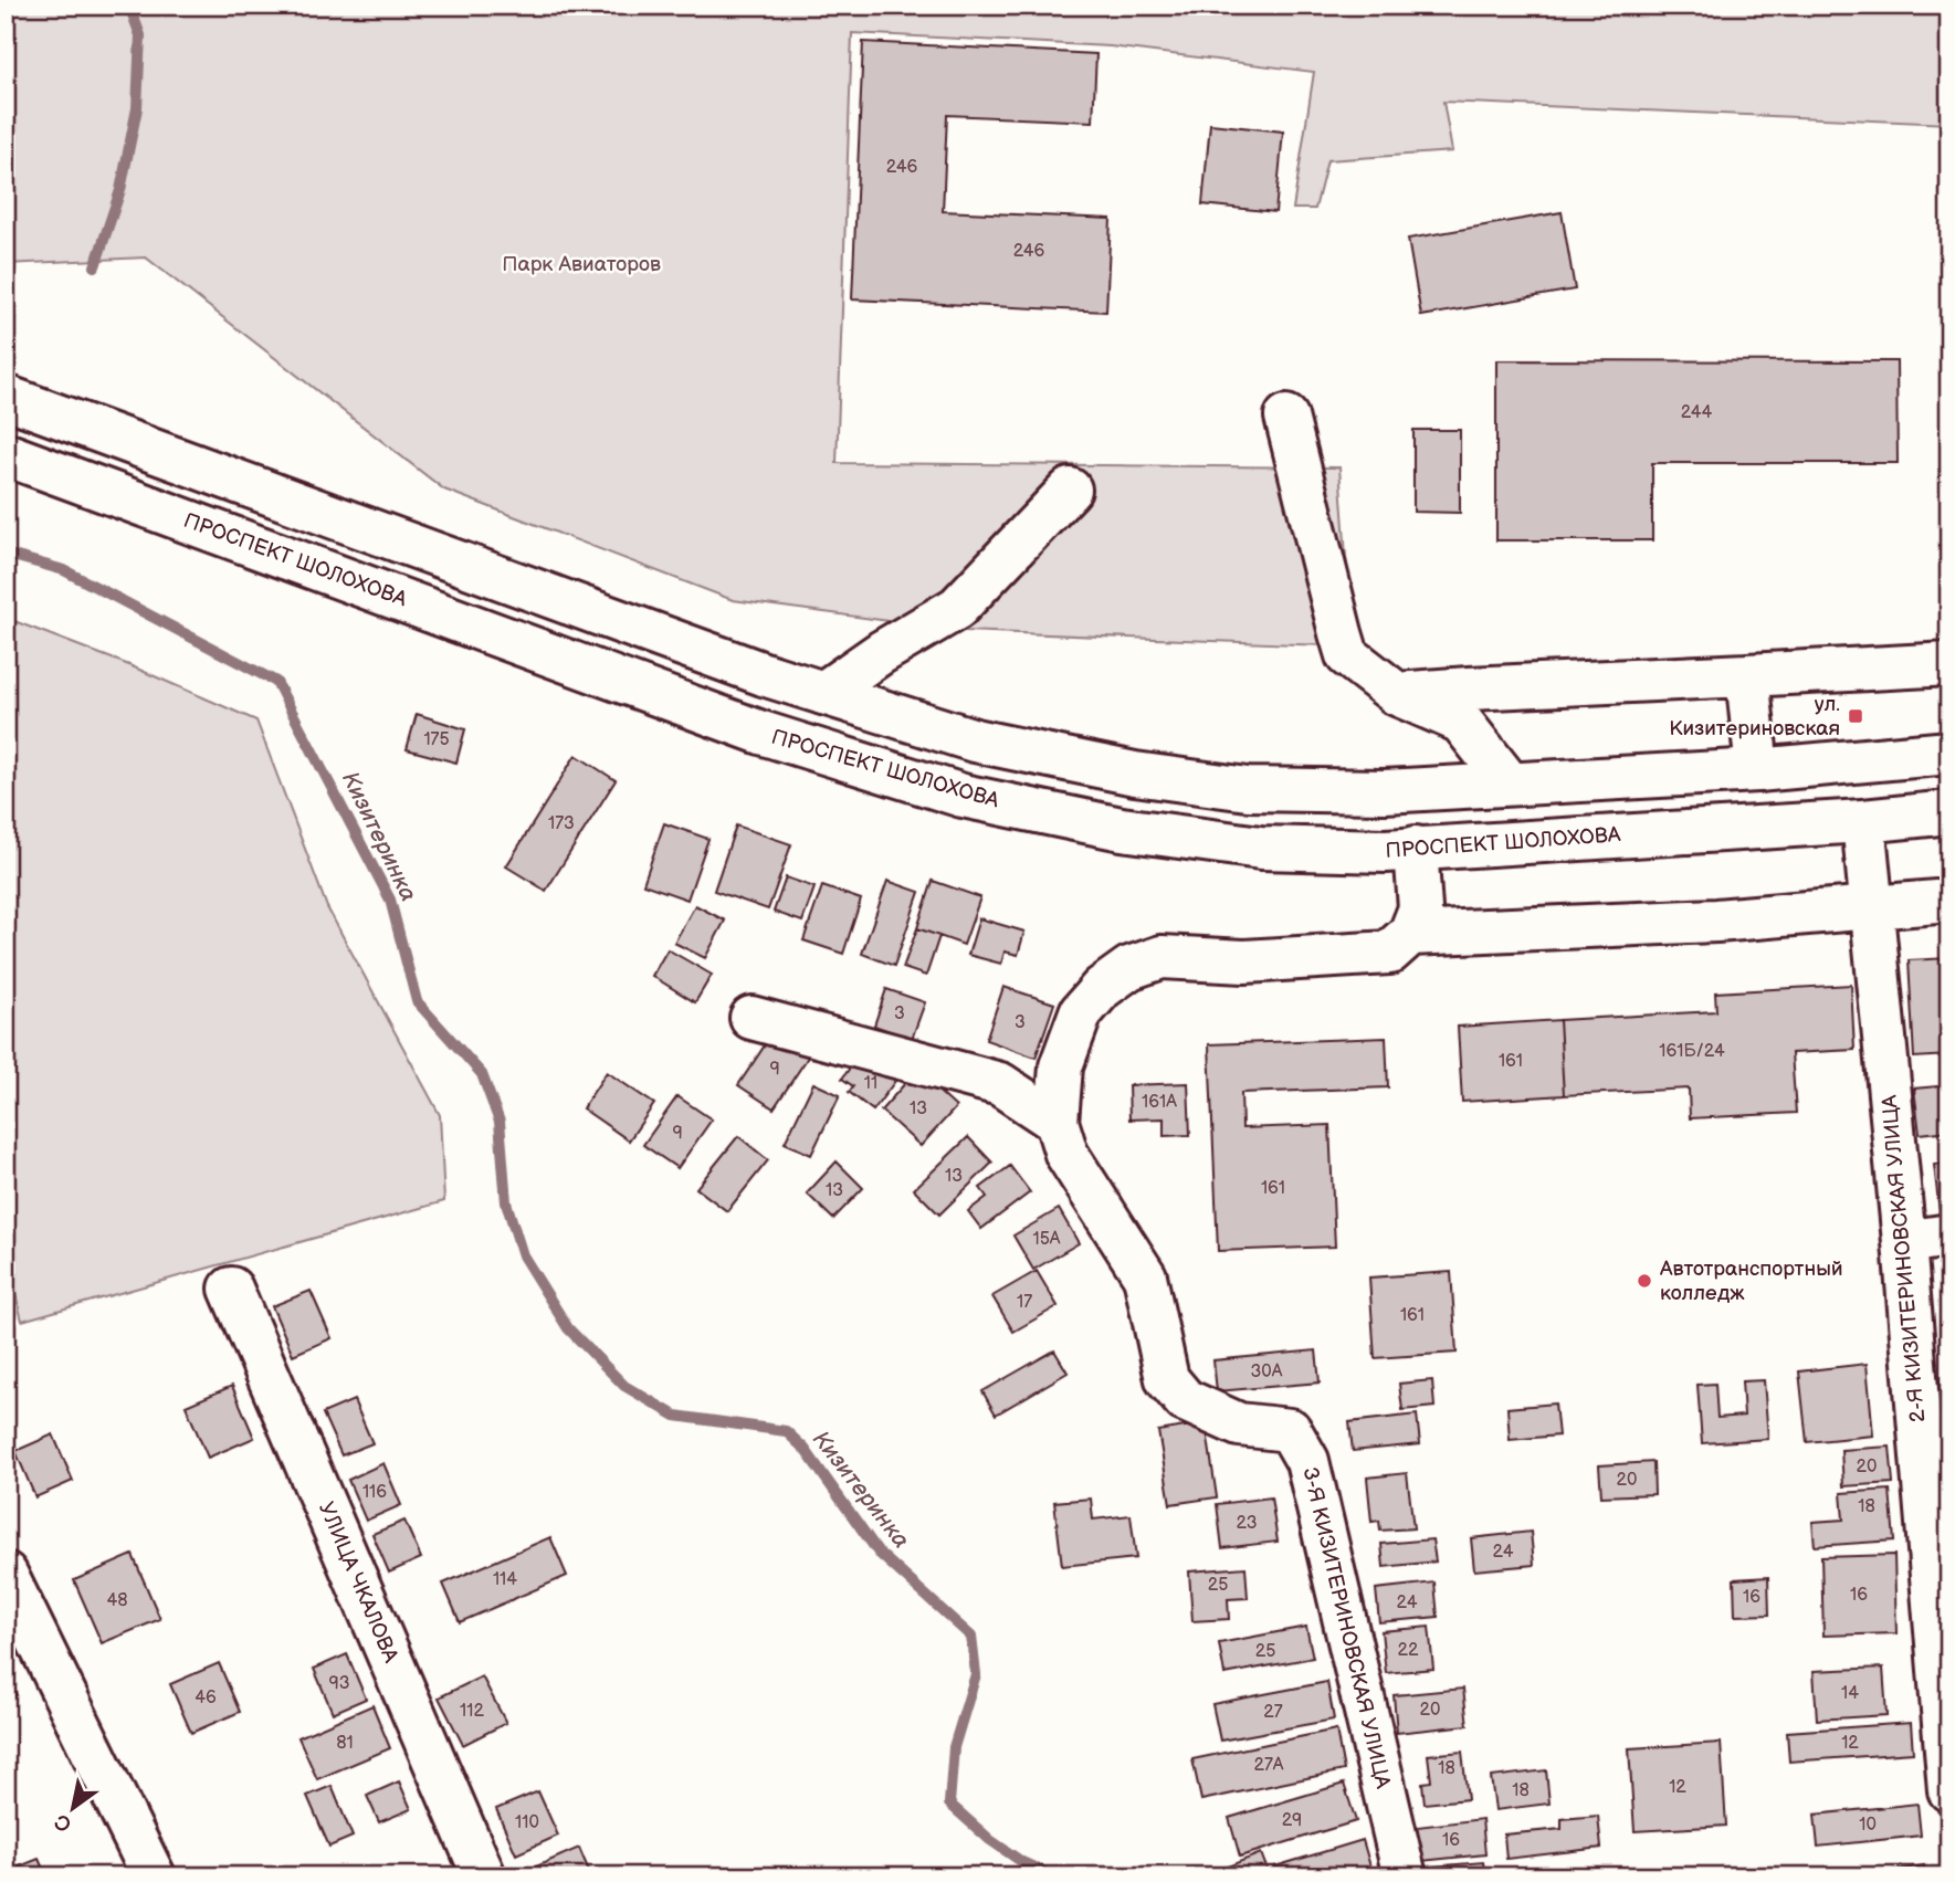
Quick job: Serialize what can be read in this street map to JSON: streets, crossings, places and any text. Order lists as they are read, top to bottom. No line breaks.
{"streets":{"main road":["ПРОСПЕКТ ШОЛОХОВА","2-Я КИЗИТЕРИНОВСКАЯ УЛИЦА","УЛИЦА ЧКАЛОВА","3-Я КИЗИТЕРИНОВСКАЯ УЛИЦА"]},"crossings":[["ПРОСПЕКТ ШОЛОХОВА","2-Я КИЗИТЕРИНОВСКАЯ УЛИЦА"]],"water":["Кизитеринка"],"parks":["Парк Авиаторов"],"places":{"transit":["ул. Кизитериновская"],"other":["Автотранспортный колледж"]},"house_numbers":["246","246","244","175","173","3","3","161Б/24","161","9","11","161А","13","9","13","161","13","15А","17","161","30А","20","20","116","18","23","24","114","25","16","16","48","24","22","25","93","14","46","20","112","27","81","12","27А","18","12","18","29","110","10","16"],"north":"bottom left"}
